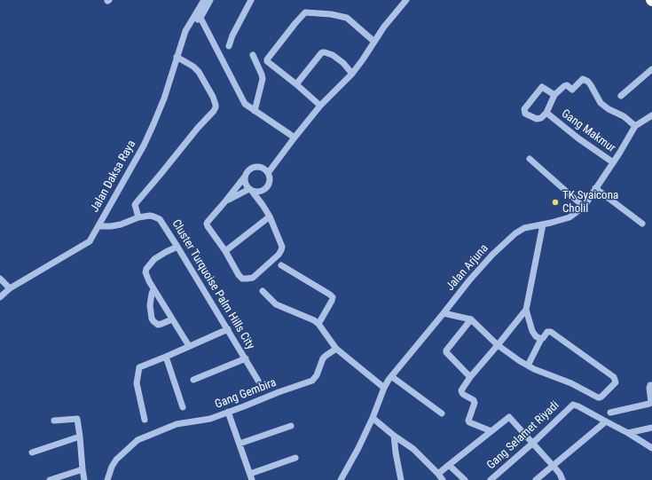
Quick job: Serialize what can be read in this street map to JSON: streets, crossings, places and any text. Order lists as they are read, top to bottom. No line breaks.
{"streets":{"street":["Gang Makmur","Jalan Daksa Raya","Jalan Arjuna","Cluster Turquoise Palm Hills City","Gang Gembira","Gang Selamet Riyadi"]},"crossings":[["Gang Makmur","Jalan Arjuna"],["Jalan Daksa Raya","Cluster Turquoise Palm Hills City"]],"places":["TK Syaicona Cholil"]}
